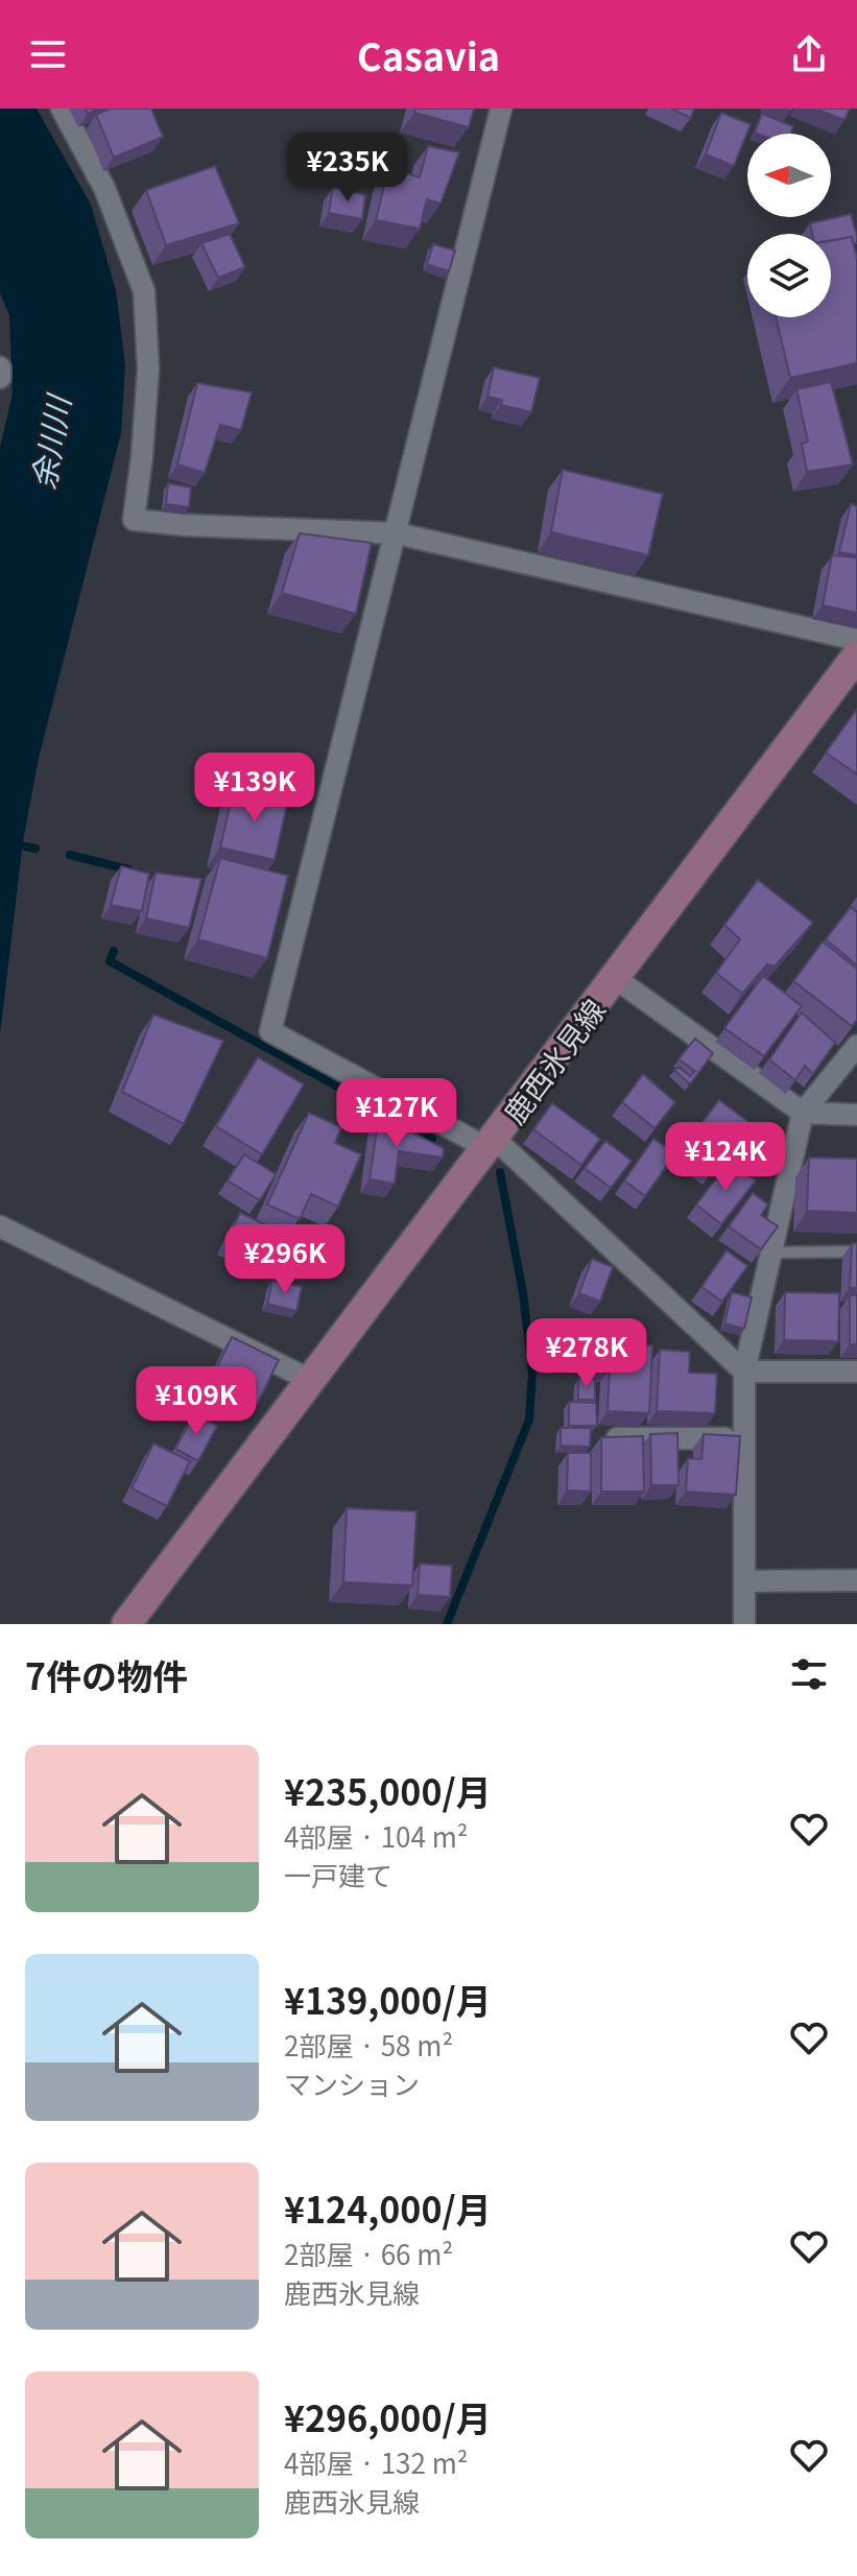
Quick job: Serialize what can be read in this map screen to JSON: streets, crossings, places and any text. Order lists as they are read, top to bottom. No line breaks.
{"streets":{"main road":["鹿西氷見線"]},"water":["余川川"],"north":"left","page":{"header":"Casavia","price":["¥235K","¥139K","¥127K","¥124K","¥296K","¥278K","¥109K"],"heading":"7件の物件","list":[{"name":"¥235,000/月","note":"4部屋 · 104 m² · 一戸建て"},{"name":"¥139,000/月","note":"2部屋 · 58 m² · マンション"},{"name":"¥124,000/月","note":"2部屋 · 66 m² · 鹿西氷見線"},{"name":"¥296,000/月","note":"4部屋 · 132 m² · 鹿西氷見線"}]}}
